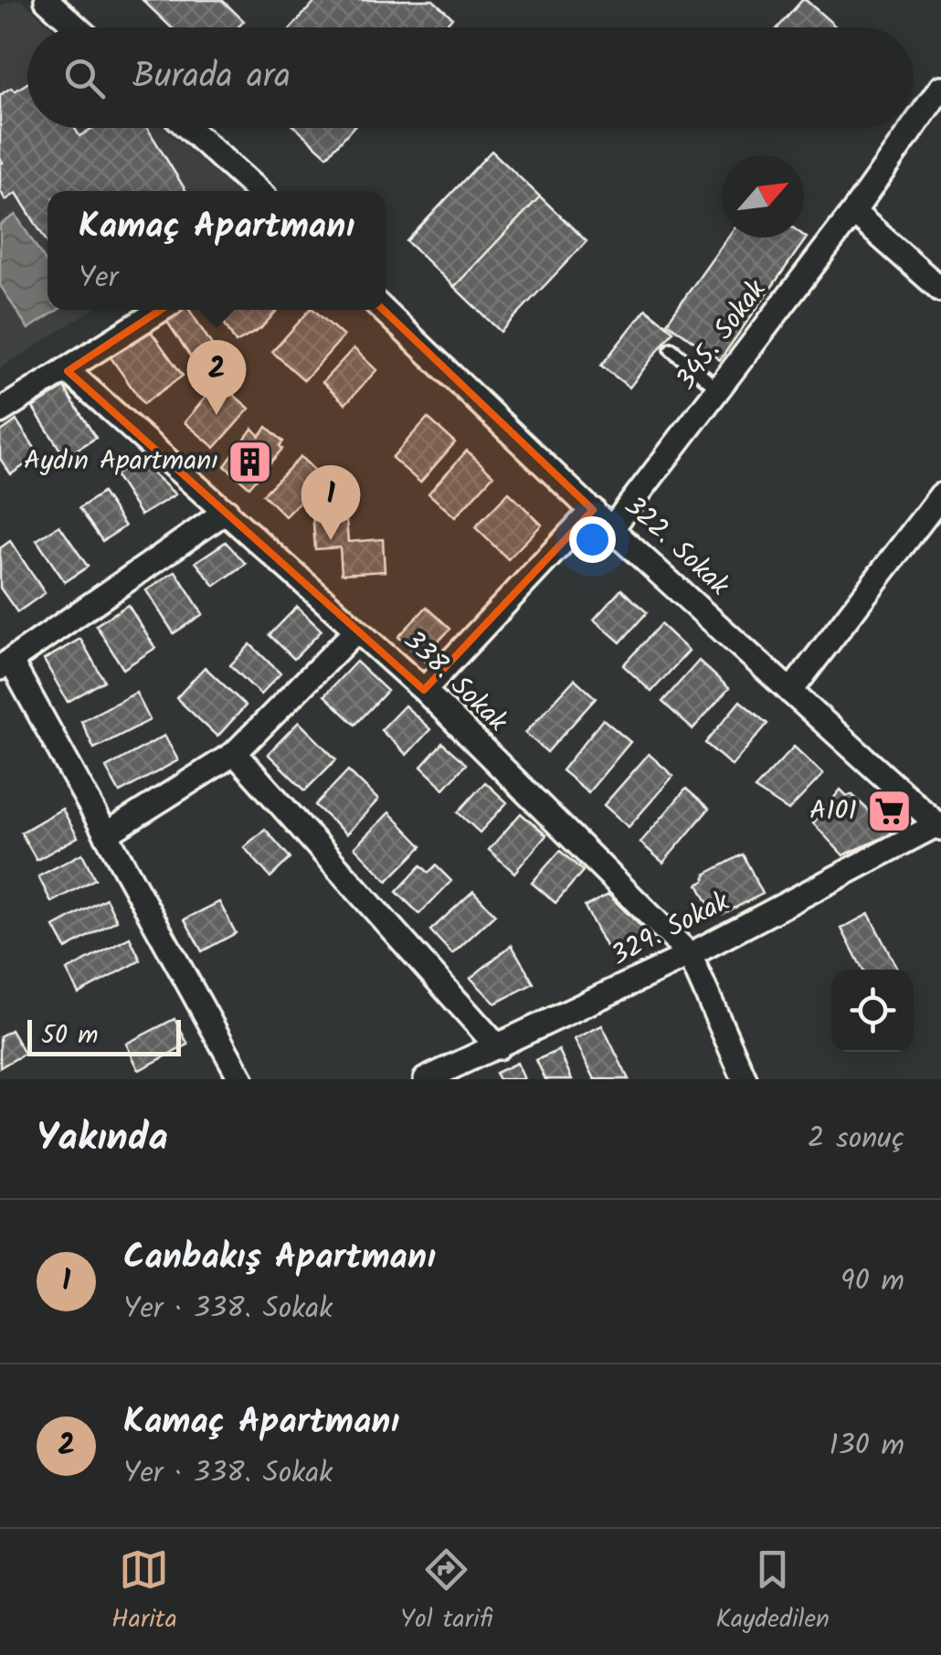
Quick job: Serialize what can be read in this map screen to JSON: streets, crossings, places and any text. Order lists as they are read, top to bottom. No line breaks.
{"streets":{"street":["345. Sokak","322. Sokak","338. Sokak","329. Sokak"]},"crossings":[["345. Sokak","322. Sokak"],["322. Sokak","329. Sokak"],["338. Sokak","329. Sokak"]],"places":{"building":["Aydın Apartmanı"],"supermarket":["A101"]},"scale_bar":"50 m","north":"top right","page":{"search":"Burada ara","popup":["Kamaç Apartmanı","Yer"],"pins":["2","1"],"scale":"50 m","heading":["Yakında","2 sonuç"],"list":[{"mark":"1","name":"Canbakış Apartmanı","note":"Yer · 338. Sokak","value":"90 m"},{"mark":"2","name":"Kamaç Apartmanı","note":"Yer · 338. Sokak","value":"130 m"}],"nav":["Harita","Yol tarifi","Kaydedilen"]}}
